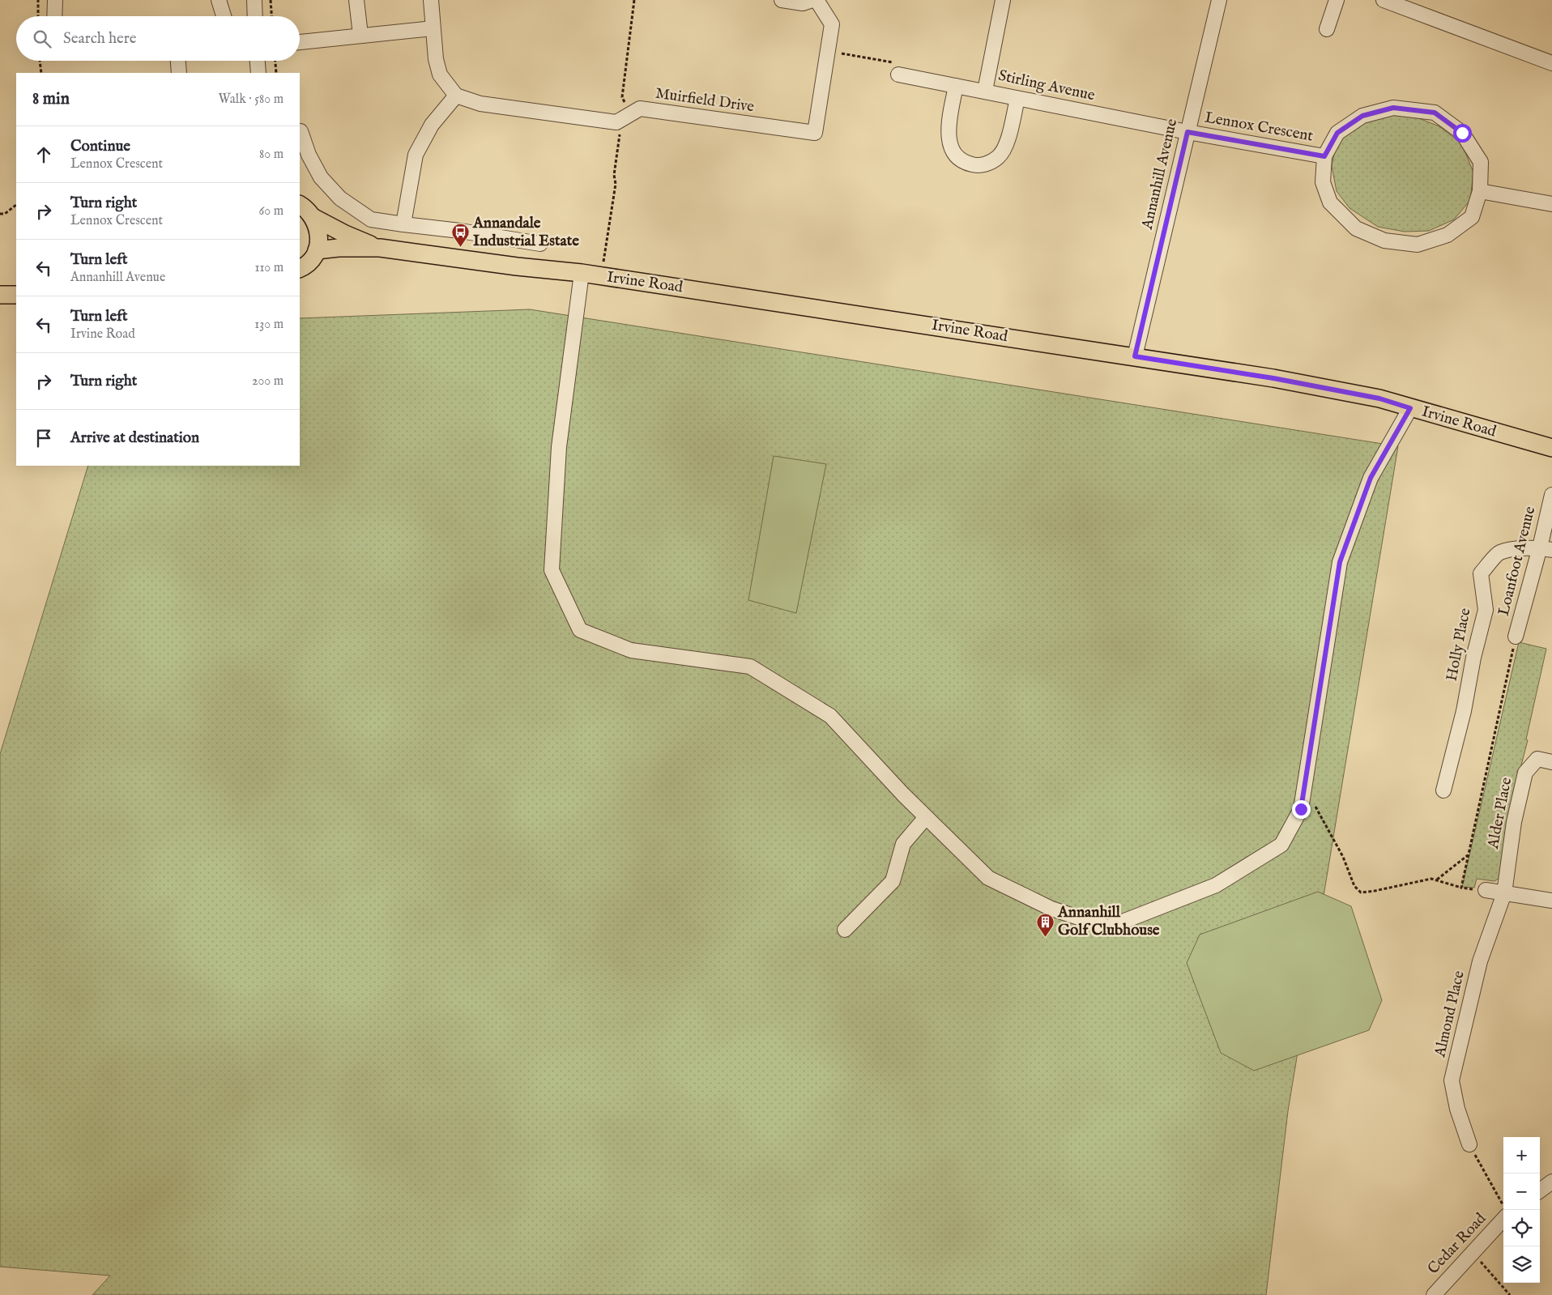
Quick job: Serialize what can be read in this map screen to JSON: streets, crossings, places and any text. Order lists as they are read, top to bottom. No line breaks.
{"streets":{"main road":["Irvine Road"],"street":["Stirling Avenue","Muirfield Drive","Lennox Crescent","Annanhill Avenue","Loanfoot Avenue","Holly Place","Alder Place","Almond Place","Cedar Road"]},"crossings":[["Stirling Avenue","Lennox Crescent"],["Stirling Avenue","Annanhill Avenue"],["Lennox Crescent","Annanhill Avenue"],["Annanhill Avenue","Irvine Road"],["Loanfoot Avenue","Holly Place"],["Alder Place","Almond Place"]],"places":{"bus stop":["Annandale Industrial Estate"],"building":["Annanhill Golf Clubhouse"]},"page":{"search":"Search here","heading":["8 min","Walk · 580 m"],"list":[["Continue","Lennox Crescent","80 m"],["Turn right","Lennox Crescent","60 m"],["Turn left","Annanhill Avenue","110 m"],["Turn left","Irvine Road","130 m"],["Turn right","200 m"],"Arrive at destination"],"map_buttons":["+","−"]}}
